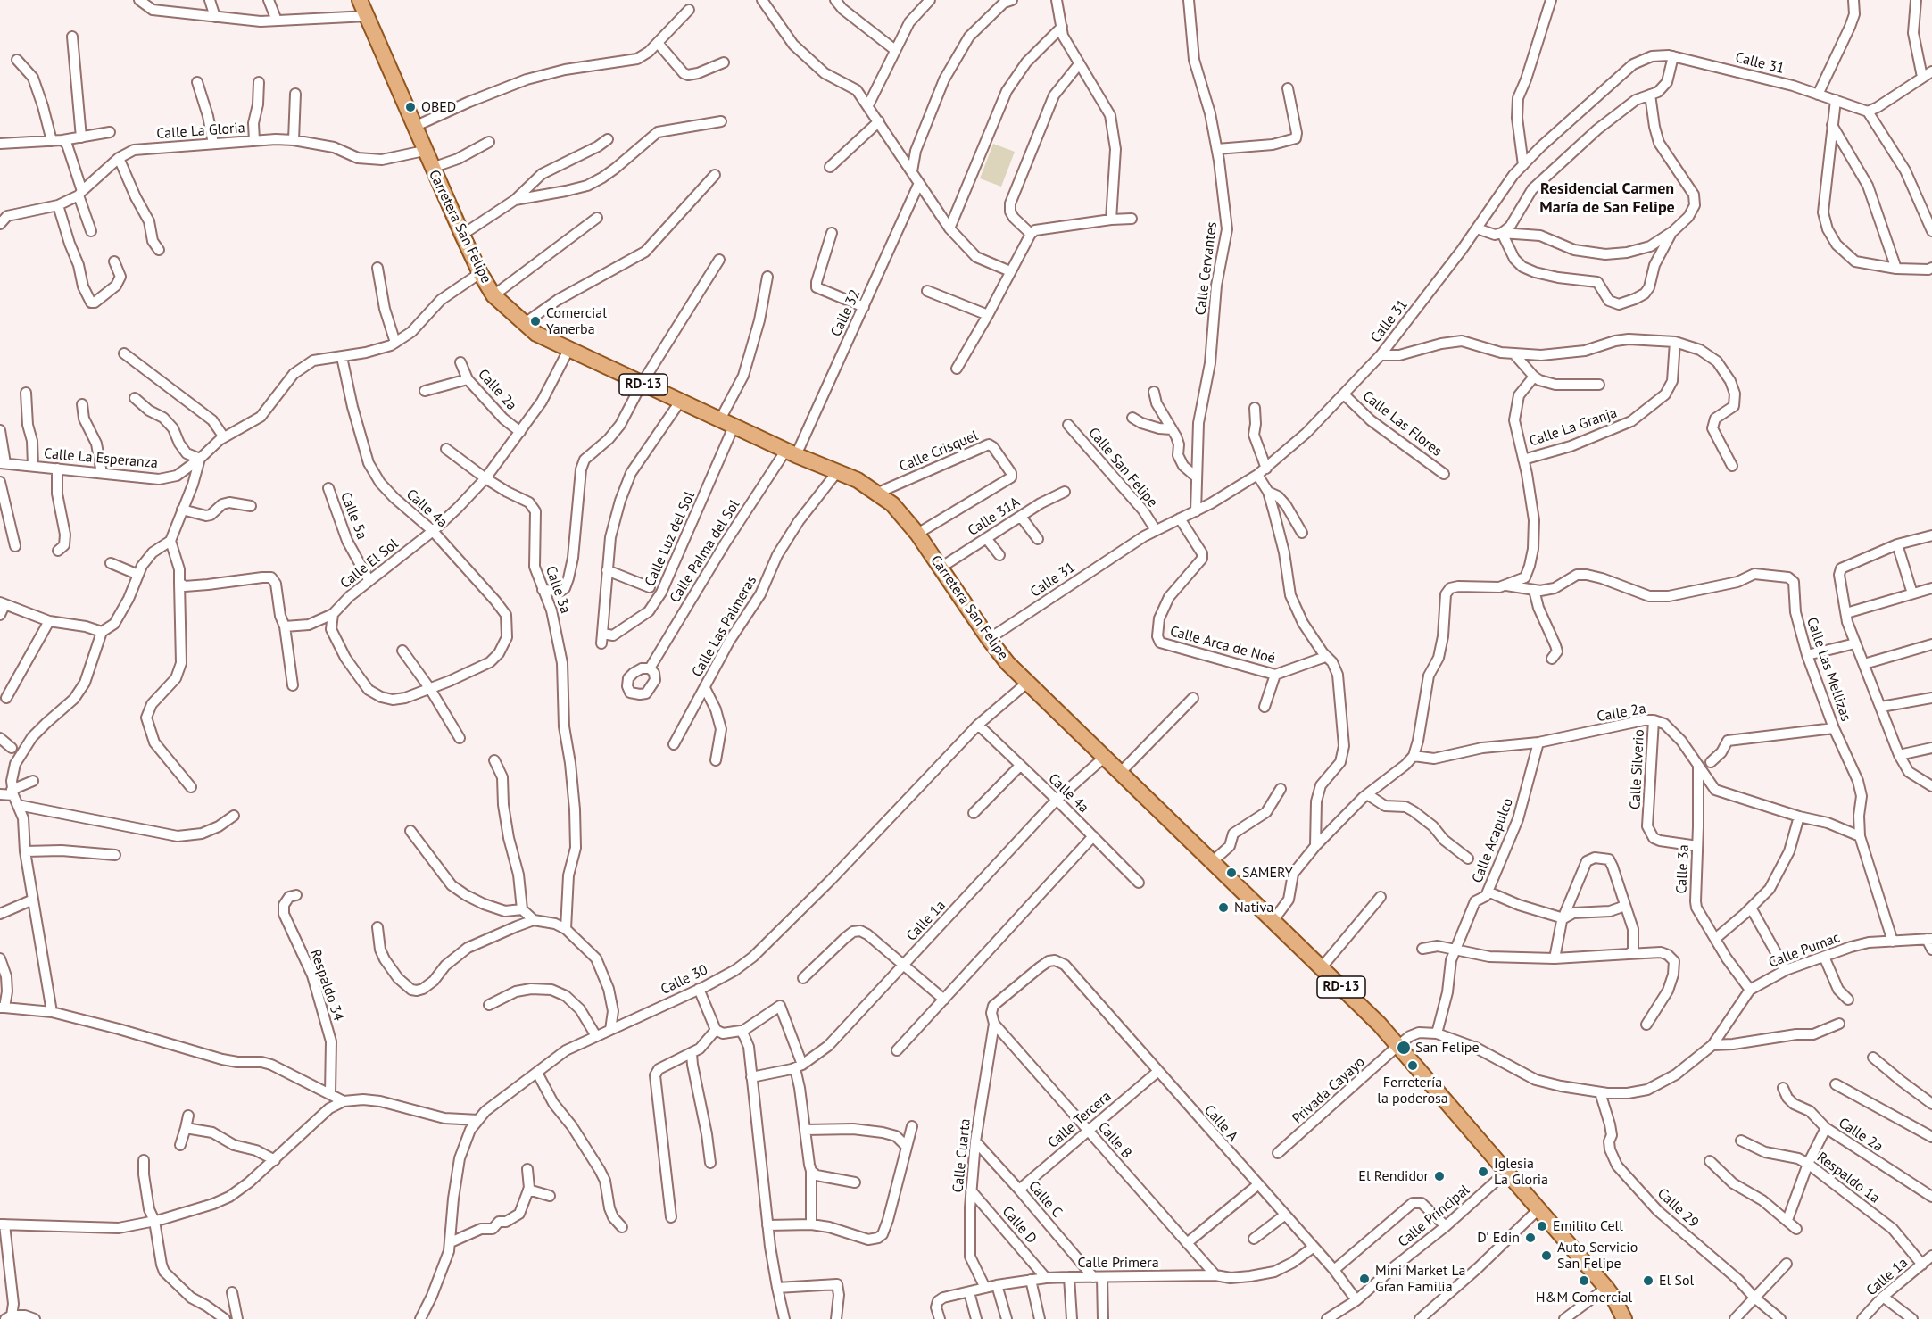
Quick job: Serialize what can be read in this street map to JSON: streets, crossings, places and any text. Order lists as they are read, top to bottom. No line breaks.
{"streets":{"main road":["Carretera San Felipe","RD-13"],"street":["Calle 31","Calle La Gloria","Calle Cervantes","Calle 32","Calle 2a","Calle Las Flores","Calle La Granja","Calle Crisquel","Calle La Esperanza","Calle San Felipe","Calle 4a","Calle 5a","Calle 31A","Calle Luz del Sol","Calle Palma del Sol","Calle El Sol","Calle 3a","Calle Las Palmeras","Calle Arca de Noé","Calle Las Mellizas","Calle Silverio","Calle Acapulco","Calle 1a","Calle Pumac","Calle 30","Respaldo 34","Privada Cayayo","Calle Tercera","Calle A","Calle B","Calle Cuarta","Respaldo 1a","Calle C","Calle 29","Calle Principal","Calle D","Calle Primera"]},"crossings":[["Calle 31","Carretera San Felipe"],["Calle 31","Calle Cervantes"],["Calle 31","Calle Las Flores"],["Calle 31","Calle San Felipe"],["Calle 31","Calle Arca de Noé"],["Calle La Gloria","Carretera San Felipe"],["Carretera San Felipe","Calle 32"],["Carretera San Felipe","Calle Crisquel"],["Carretera San Felipe","Calle La Esperanza"],["Carretera San Felipe","Calle 31A"],["Carretera San Felipe","Calle Luz del Sol"],["Carretera San Felipe","Calle Palma del Sol"],["Carretera San Felipe","Calle El Sol"],["Carretera San Felipe","Calle Las Palmeras"],["Carretera San Felipe","Calle 1a"],["Carretera San Felipe","Calle Pumac"],["Carretera San Felipe","Calle 30"],["Carretera San Felipe","Privada Cayayo"],["Carretera San Felipe","Calle Principal"],["Calle 32","Calle Palma del Sol"],["Calle 2a","Calle El Sol"],["Calle 2a","Calle 3a"],["Calle 2a","Calle Las Mellizas"],["Calle 2a","Calle Silverio"],["Calle 2a","Calle Acapulco"],["Calle La Esperanza","Calle 4a"],["Calle 4a","Calle 5a"],["Calle 4a","Calle El Sol"],["Calle 4a","Calle 1a"],["Calle 4a","Calle 30"],["Calle 5a","Calle El Sol"],["Calle El Sol","Calle 3a"],["Calle 3a","Calle Silverio"],["Calle 3a","Calle Pumac"],["Calle Las Mellizas","Calle Pumac"],["Calle Acapulco","Calle Pumac"],["Calle 1a","Respaldo 1a"],["Calle Pumac","Privada Cayayo"],["Calle Pumac","Calle 29"],["Calle Tercera","Calle A"],["Calle Tercera","Calle B"],["Calle Tercera","Calle C"],["Calle A","Calle Cuarta"],["Calle A","Calle Principal"],["Calle A","Calle Primera"],["Calle B","Calle Cuarta"],["Calle B","Calle Primera"],["Calle Cuarta","Calle C"],["Calle Cuarta","Calle D"],["Calle Cuarta","Calle Primera"],["Calle C","Calle Primera"],["Calle D","Calle Primera"]],"districts":["Residencial Carmen María de San Felipe"],"places":["OBED","Comercial Yanerba","SAMERY","Nativa","San Felipe","Ferretería la poderosa","Iglesia La Gloria","El Rendidor","Emilito Cell","D' Edin","Auto Servicio San Felipe","Mini Market La Gran Familia","H&M Comercial","El Sol"]}
